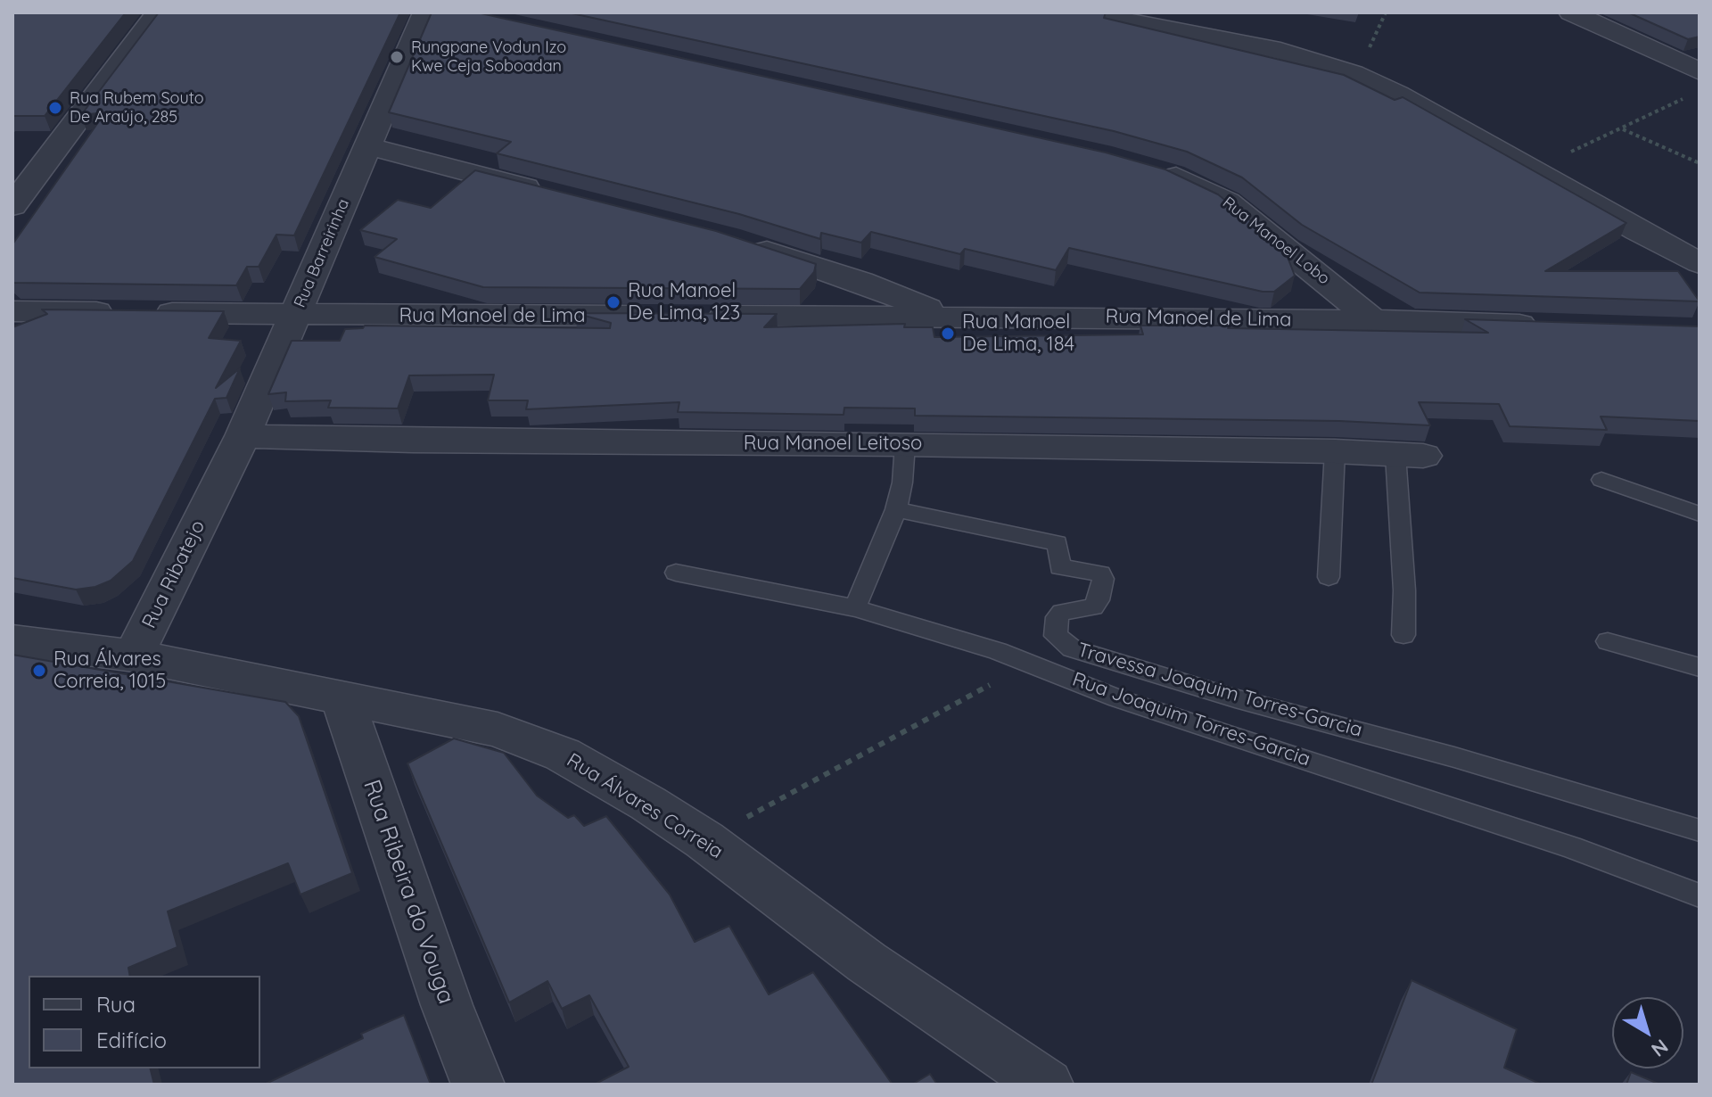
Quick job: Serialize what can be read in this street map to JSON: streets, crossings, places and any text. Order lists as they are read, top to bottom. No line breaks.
{"streets":{"street":["Rua Manoel Lobo","Rua Barreirinha","Rua Manoel de Lima","Rua Manoel Leitoso","Rua Ribatejo","Rua Álvares Correia","Rua Ribeira do Vouga"],"lane":["Travessa Joaquim Torres-Garcia","Rua Joaquim Torres-Garcia"]},"crossings":[["Rua Manoel Lobo","Rua Manoel de Lima"],["Rua Barreirinha","Rua Manoel de Lima"],["Rua Barreirinha","Rua Manoel Leitoso"],["Rua Barreirinha","Rua Ribatejo"],["Rua Ribatejo","Rua Álvares Correia"],["Rua Álvares Correia","Rua Ribeira do Vouga"]],"places":["Rungpane Vodun Izo Kwe Ceja Soboadan","Rua Rubem Souto De Araújo, 285","Rua Manoel De Lima, 123","Rua Manoel De Lima, 184","Rua Álvares Correia, 1015"],"legend":["Rua","Edifício"],"north":"bottom right"}
